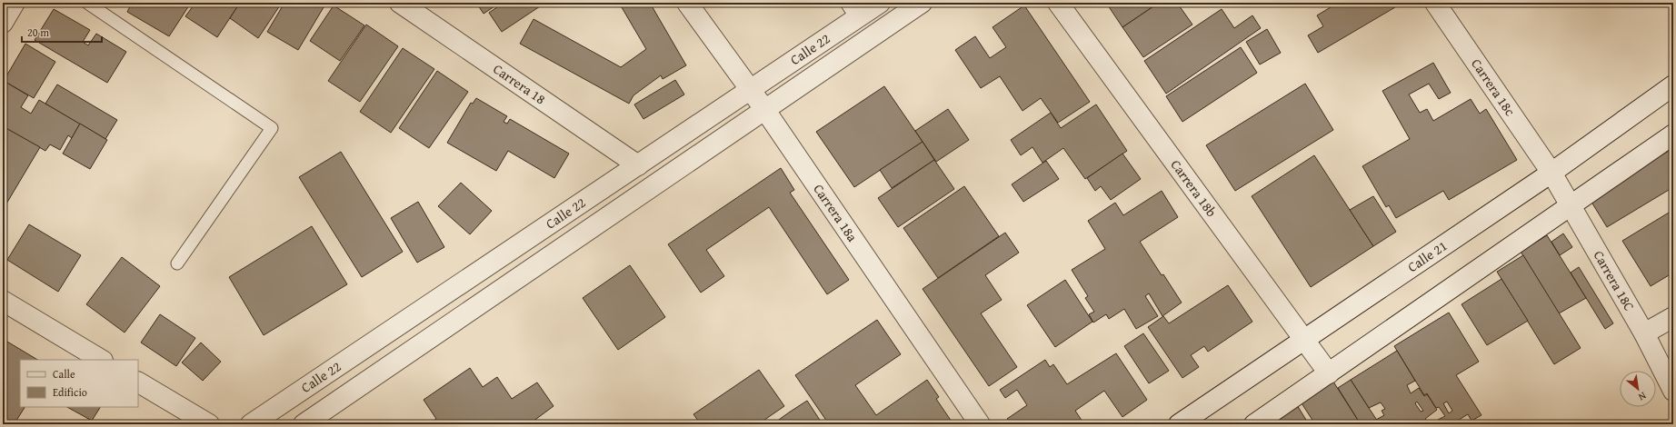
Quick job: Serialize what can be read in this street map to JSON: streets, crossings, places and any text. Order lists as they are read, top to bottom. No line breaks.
{"streets":{"street":["Calle 22","Carrera 18","Carrera 18c","Carrera 18b","Carrera 18a","Calle 21","Carrera 18C"]},"crossings":[["Calle 22","Carrera 18"],["Calle 22","Carrera 18a"],["Carrera 18c","Calle 21"],["Carrera 18c","Carrera 18C"],["Carrera 18b","Calle 21"],["Calle 21","Carrera 18C"]],"legend":["Calle","Edificio"],"scale_bar":"20 m","north":"bottom right"}
